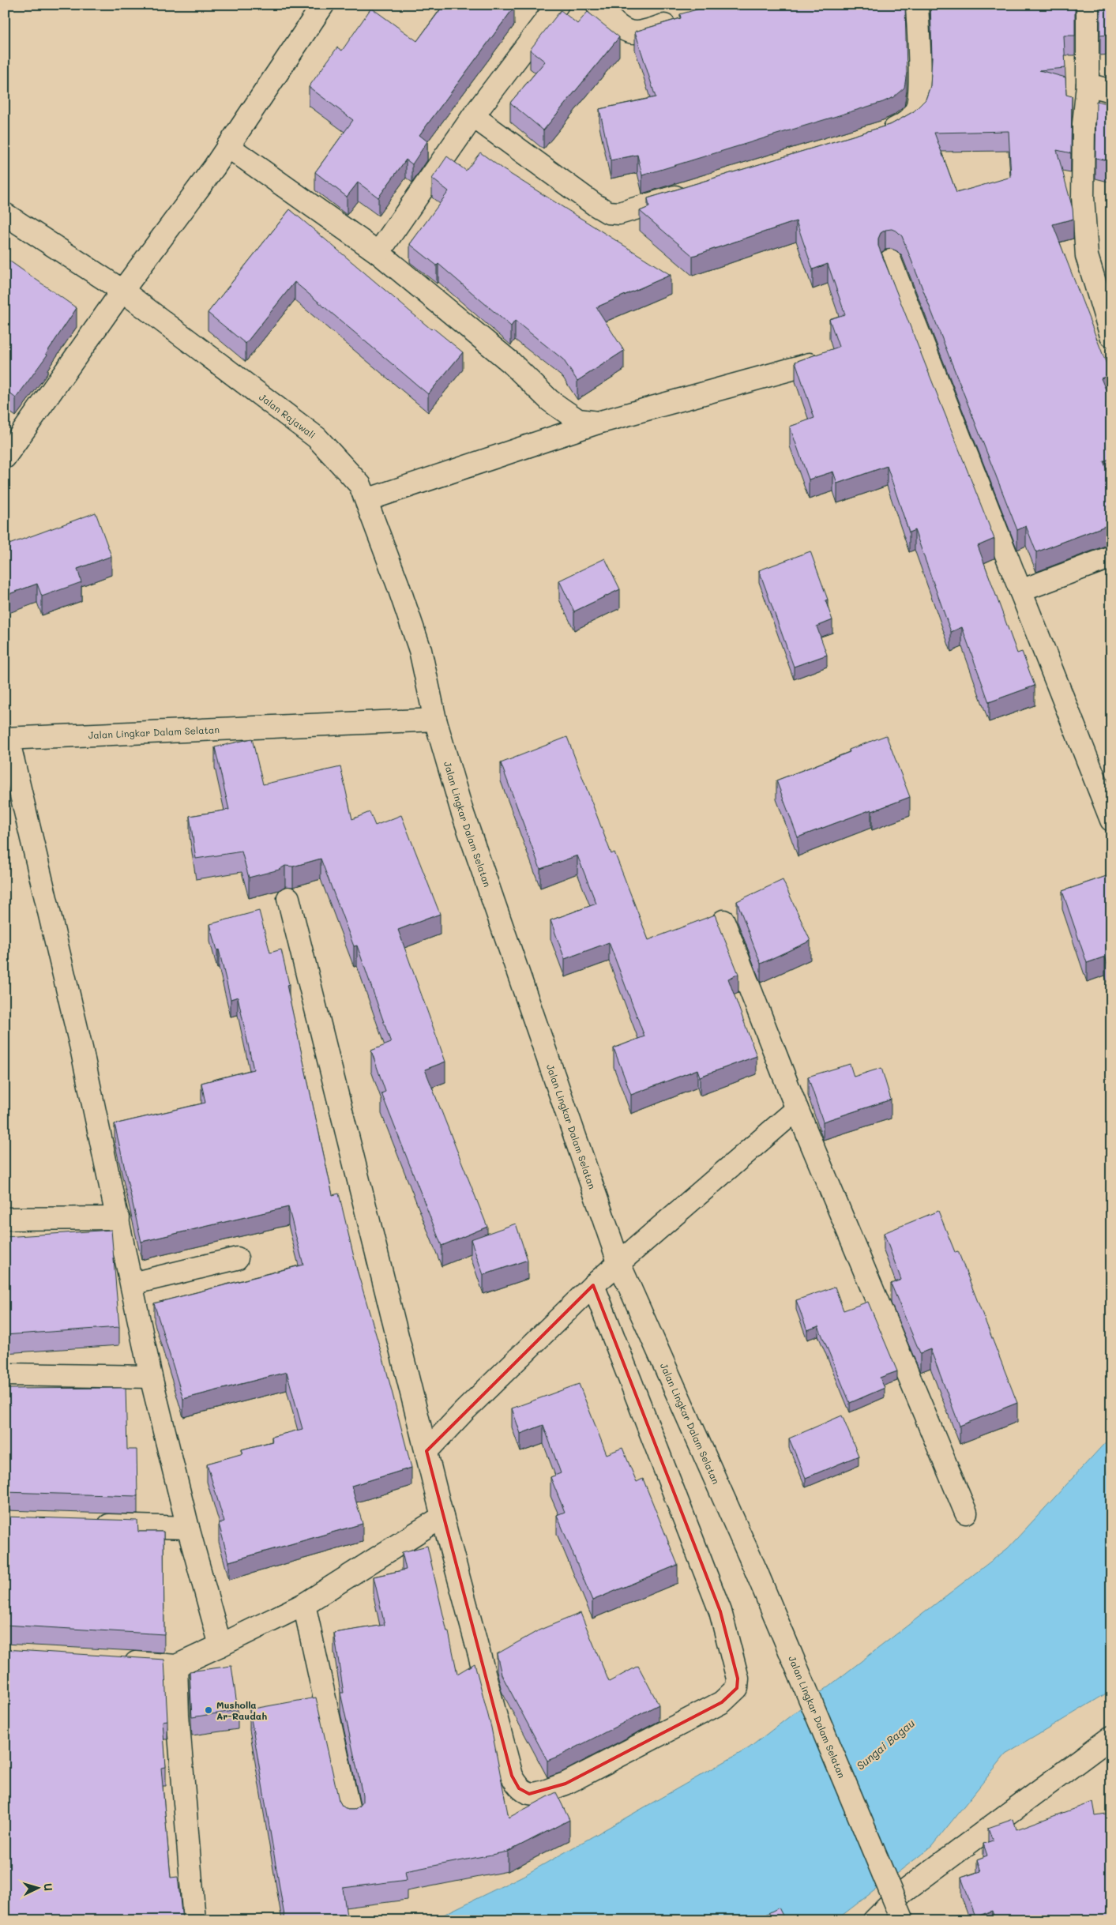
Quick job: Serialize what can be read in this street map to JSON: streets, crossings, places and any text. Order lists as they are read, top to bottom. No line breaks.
{"streets":{"street":["Jalan Rajawali","Jalan Lingkar Dalam Selatan"]},"crossings":[["Jalan Rajawali","Jalan Lingkar Dalam Selatan"]],"water":["Sungai Bagau"],"places":["Musholla Ar-Raudah"],"north":"right"}
